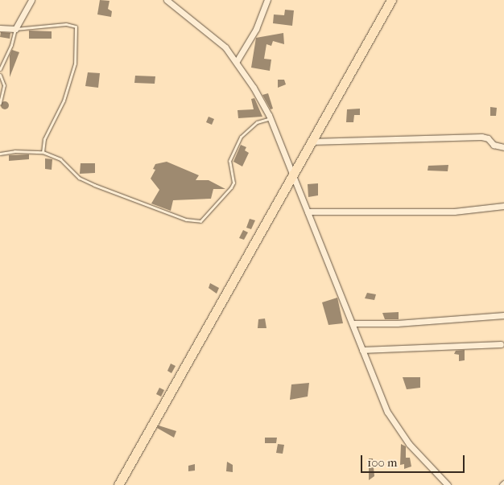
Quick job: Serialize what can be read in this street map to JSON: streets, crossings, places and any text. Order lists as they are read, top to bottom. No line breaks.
{"scale_bar":"100 m"}
